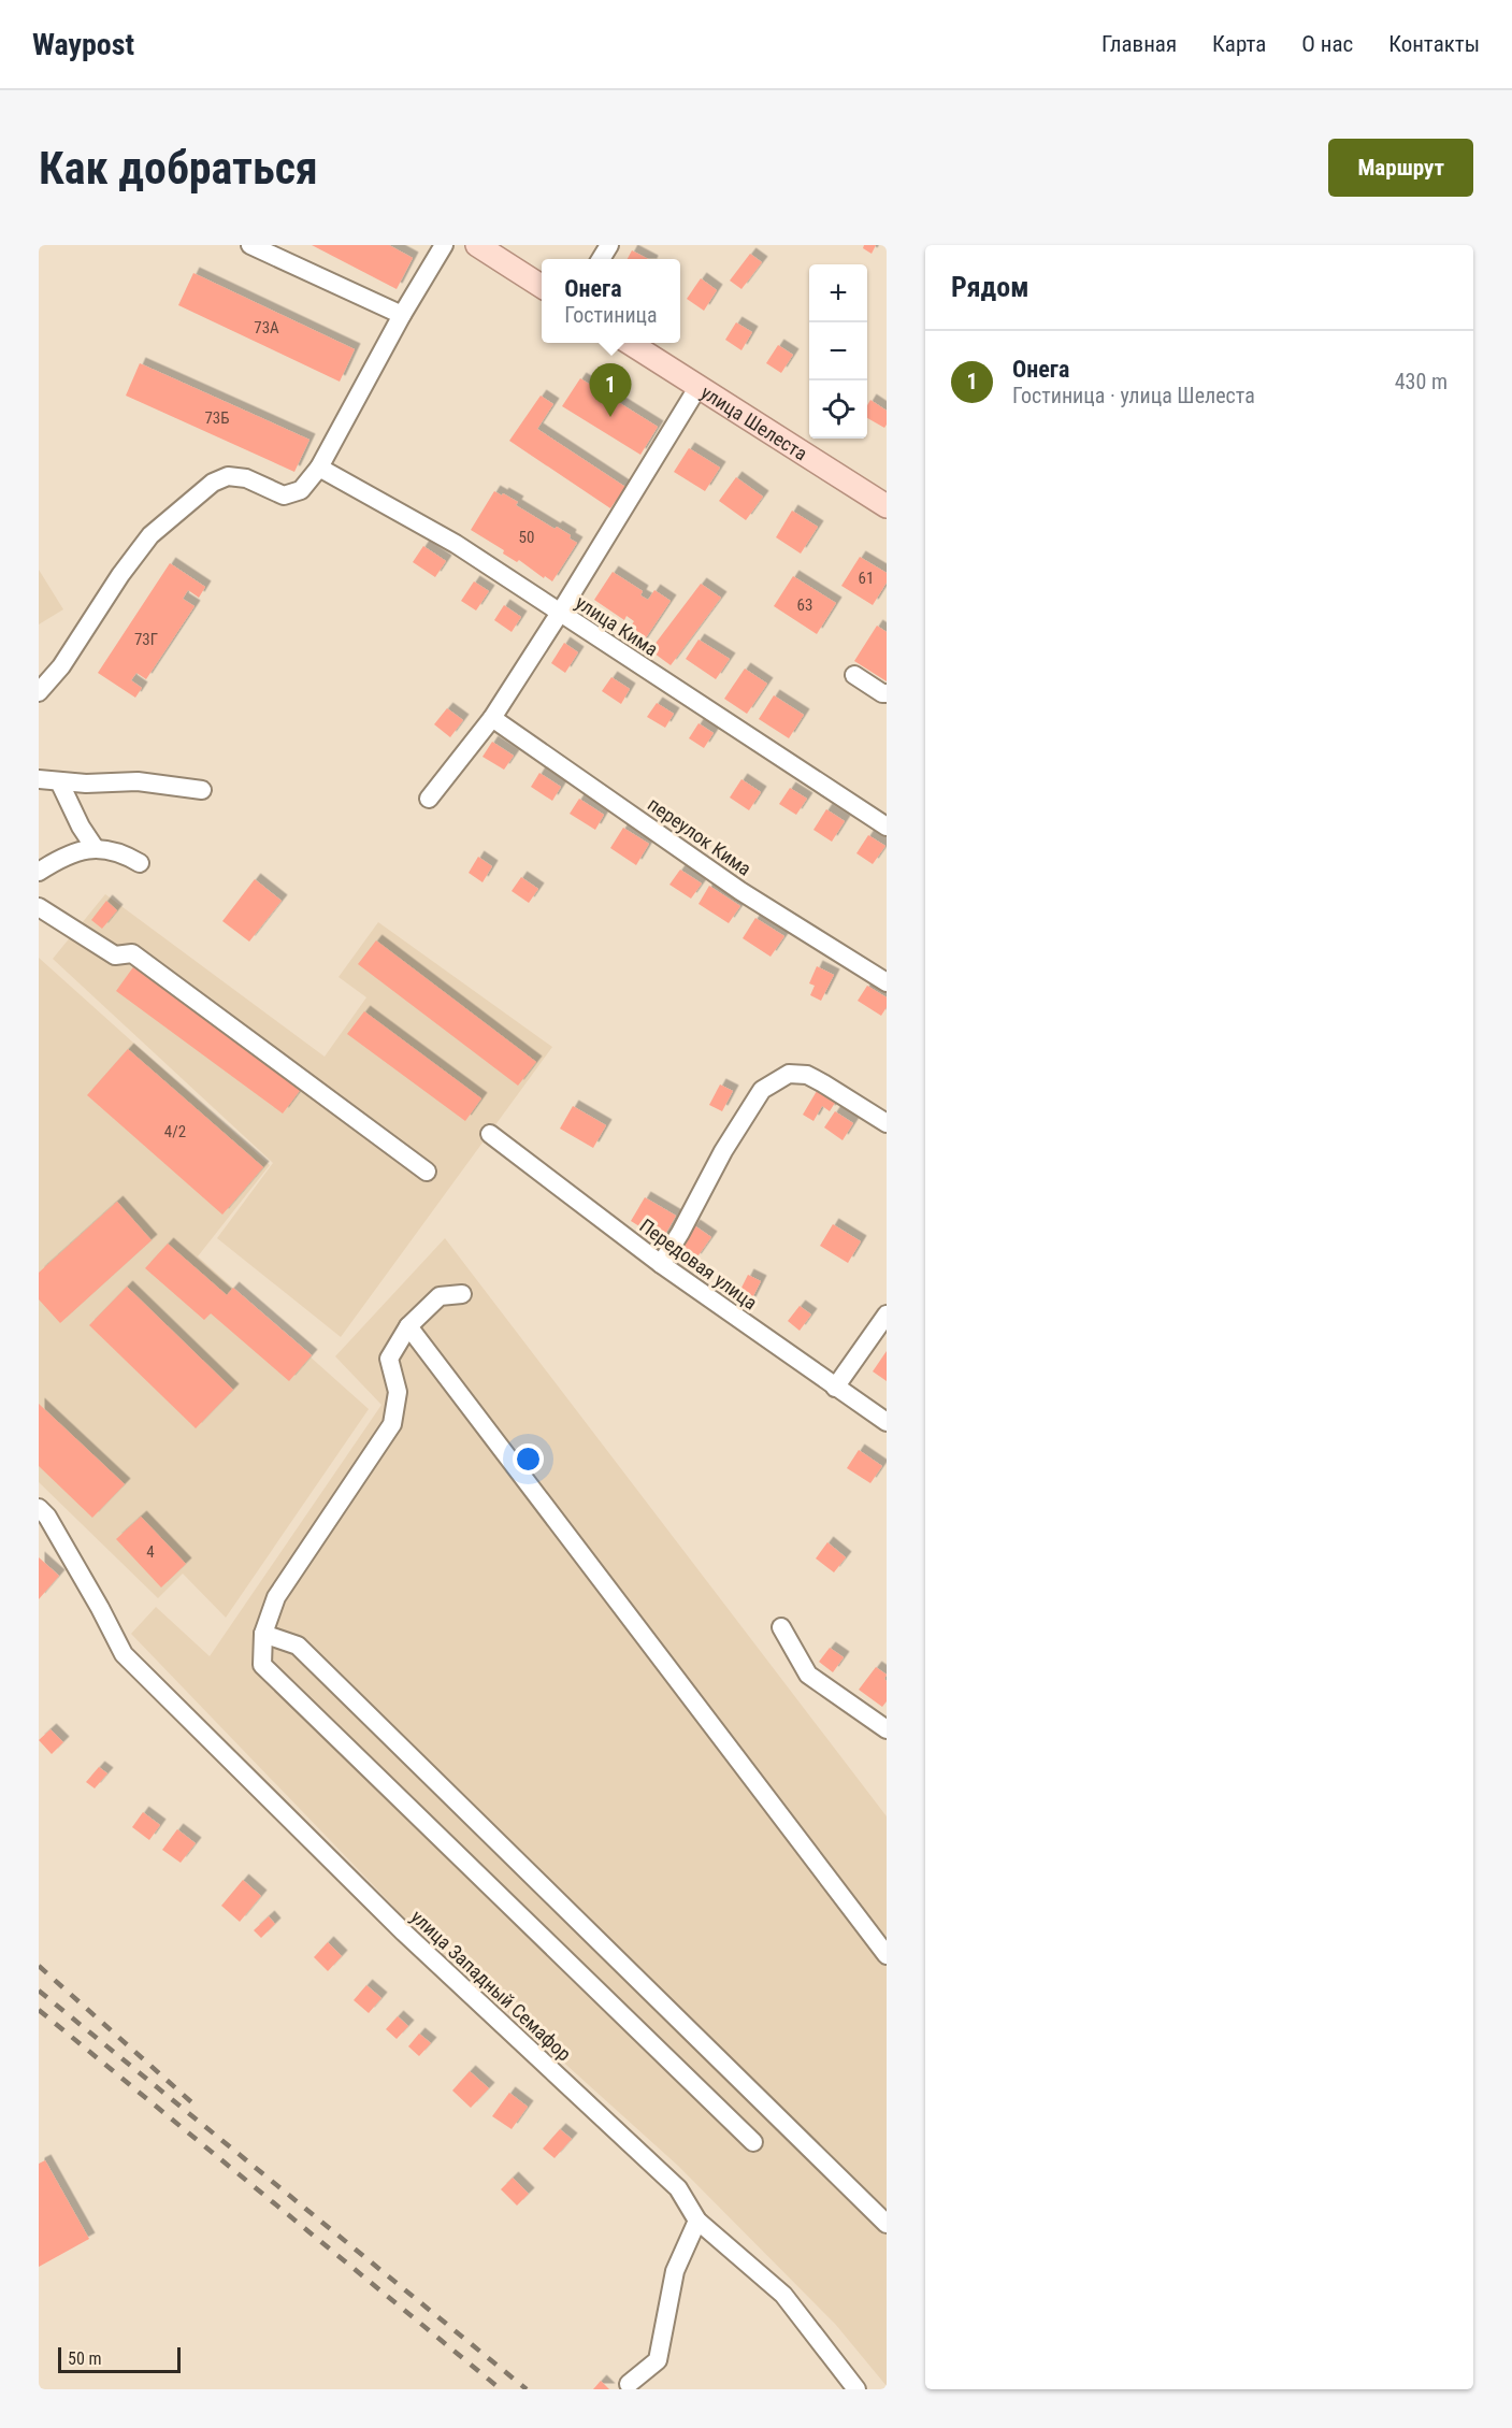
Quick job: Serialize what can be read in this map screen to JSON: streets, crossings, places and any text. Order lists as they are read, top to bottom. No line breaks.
{"streets":{"main road":["улица Шелеста"],"street":["улица Кима","переулок Кима","Передовая улица","улица Западный Семафор"]},"house_numbers":["73А","73Б","50","61","63","73Г","4/2","4"],"scale_bar":"50 m","page":{"header":"Waypost","nav":["Главная","Карта","О нас","Контакты"],"buttons":"Маршрут","title":"Как добраться","heading":"Рядом","popup":["Онега","Гостиница"],"map_buttons":["+","−"],"list":[{"mark":"1","name":"Онега","note":"Гостиница · улица Шелеста","value":"430 m"}],"pins":"1","scale":"50 m"}}
